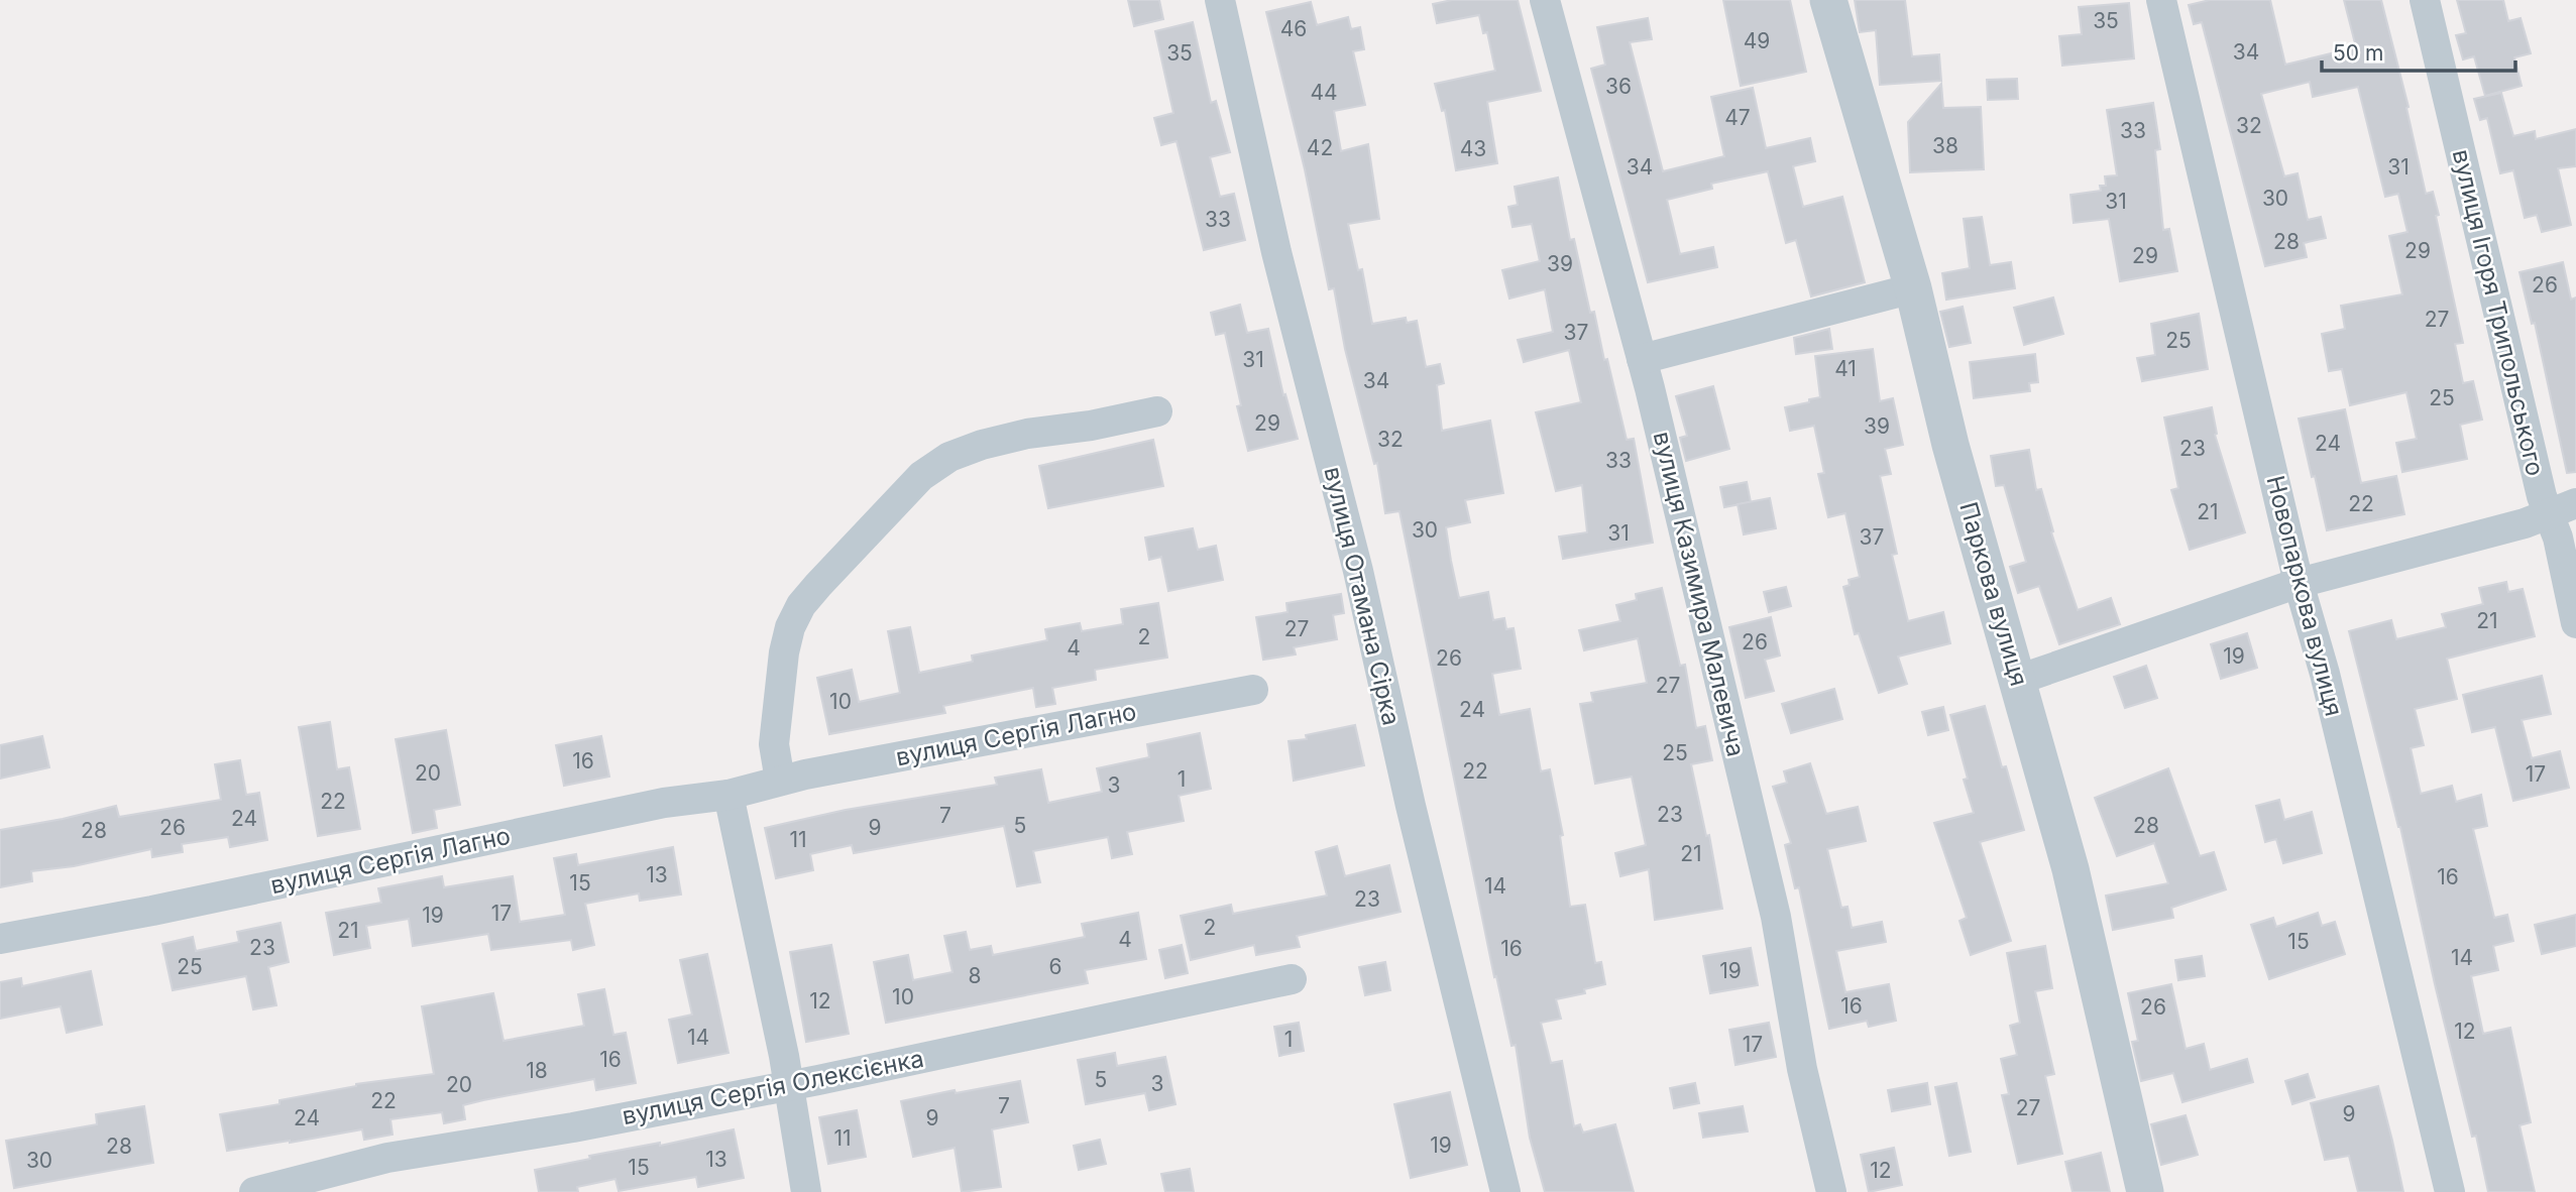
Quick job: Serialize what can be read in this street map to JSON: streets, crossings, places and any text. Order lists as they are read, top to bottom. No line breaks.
{"streets":{"street":["вулиця Ігоря Трипольського","вулиця Казимира Малевича","Паркова вулиця","вулиця Отамана Сірка","Новопаркова вулиця","вулиця Сергія Лагно","вулиця Сергія Олексієнка"]},"house_numbers":["35","46","49","34","35","36","44","47","32","33","38","42","43","34","31","30","31","33","28","29","29","39","26","27","37","25","31","41","34","25","29","39","32","24","23","33","22","21","30","31","37","21","27","2","26","4","19","26","27","10","24","25","16","22","20","17","1","3","22","23","7","24","5","28","26","9","28","11","21","13","16","15","14","23","17","19","2","21","4","15","23","16","14","25","6","19","8","10","12","16","26","12","14","1","17","16","18","5","3","20","22","7","27","9","24","9","11","19","28","13","30","15","12"],"scale_bar":"50 m"}
